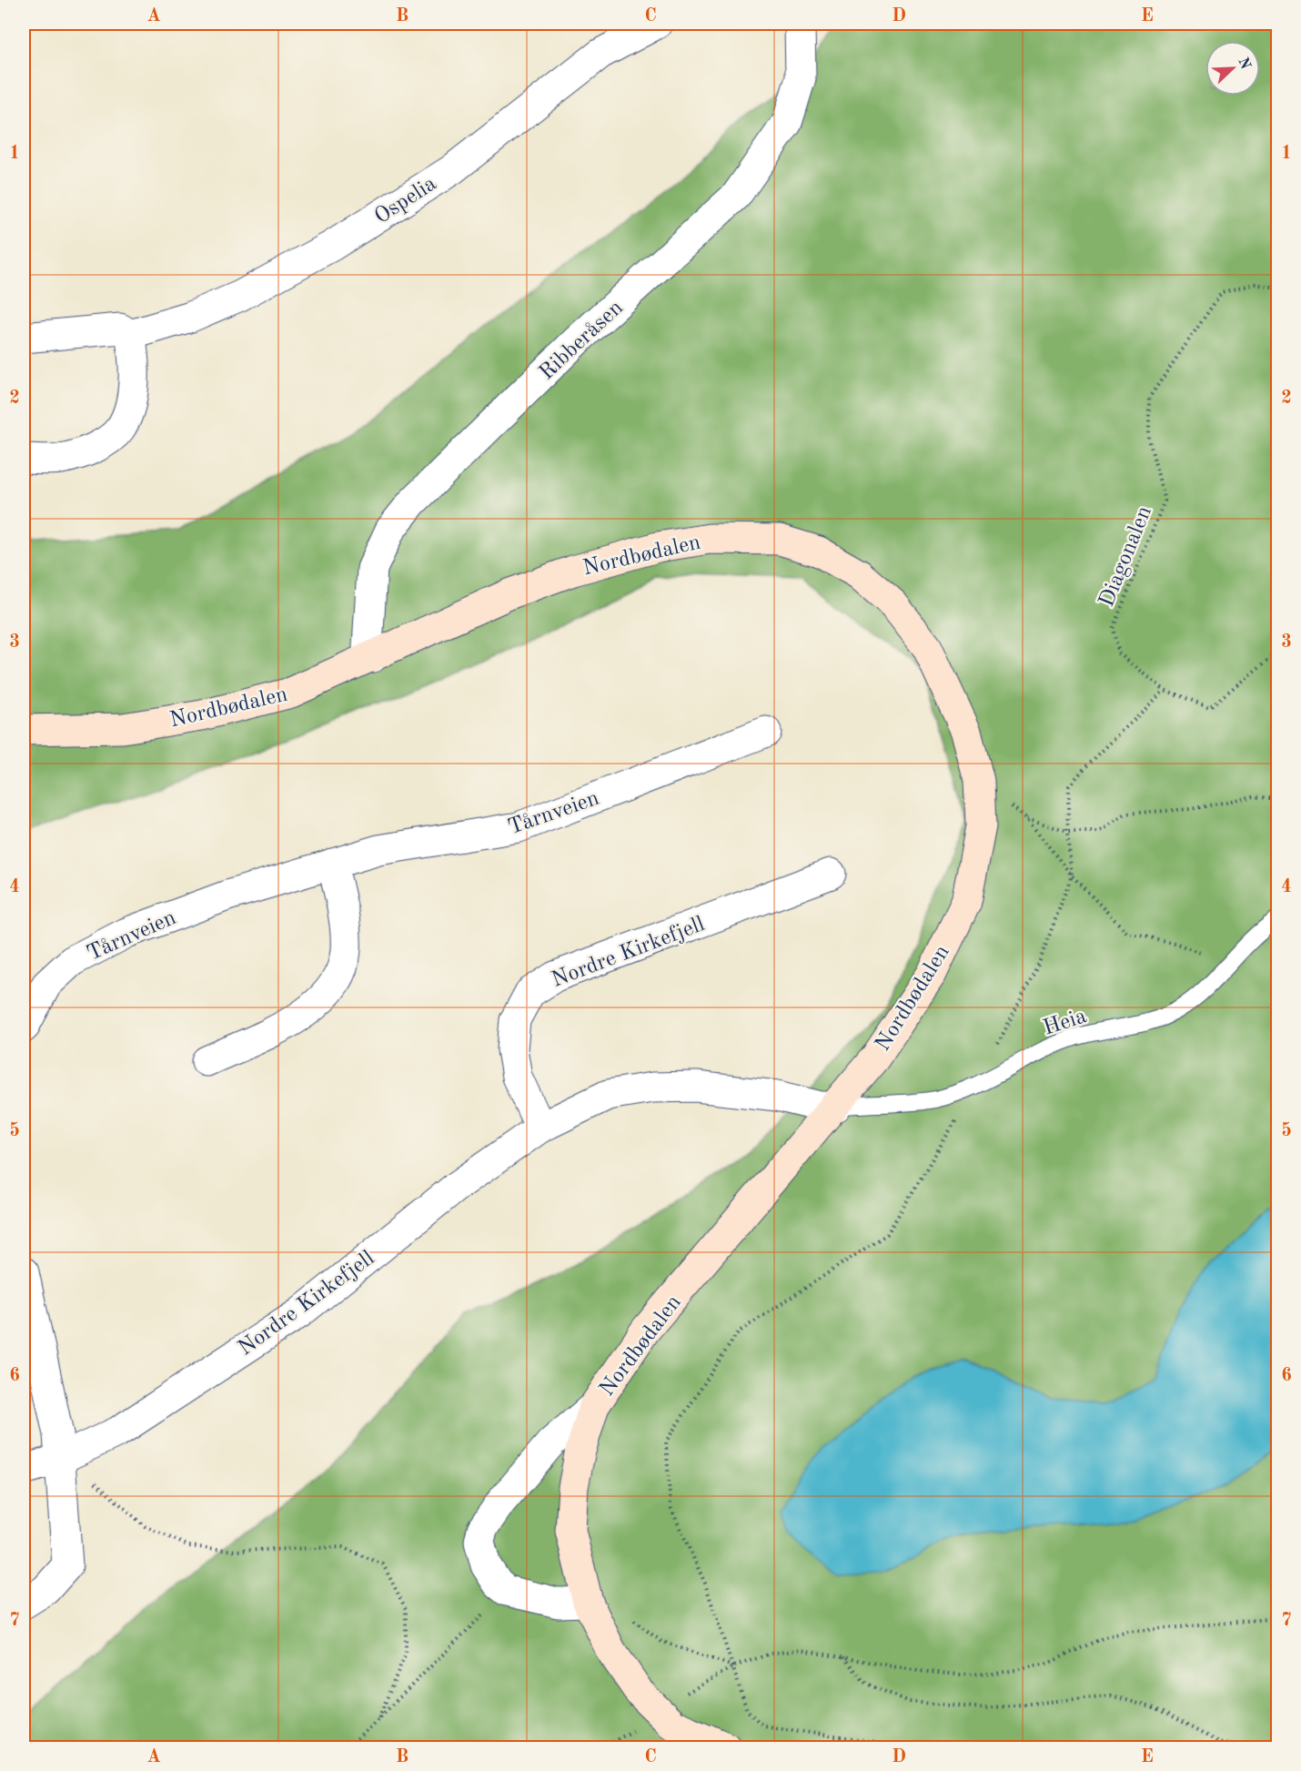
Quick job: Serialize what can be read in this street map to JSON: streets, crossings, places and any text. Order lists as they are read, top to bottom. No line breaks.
{"streets":{"street":["Ospelia","Ribberåsen","Nordbødalen","Tårnveien","Nordre Kirkefjell"],"lane":["Heia"],"path":["Diagonalen"]},"crossings":[["Ribberåsen","Nordbødalen"],["Nordbødalen","Nordre Kirkefjell"],["Nordbødalen","Heia"],["Nordre Kirkefjell","Heia"]],"north":"top right","grid":{"columns":["A","B","C","D","E"],"rows":["1","2","3","4","5","6","7"]}}
